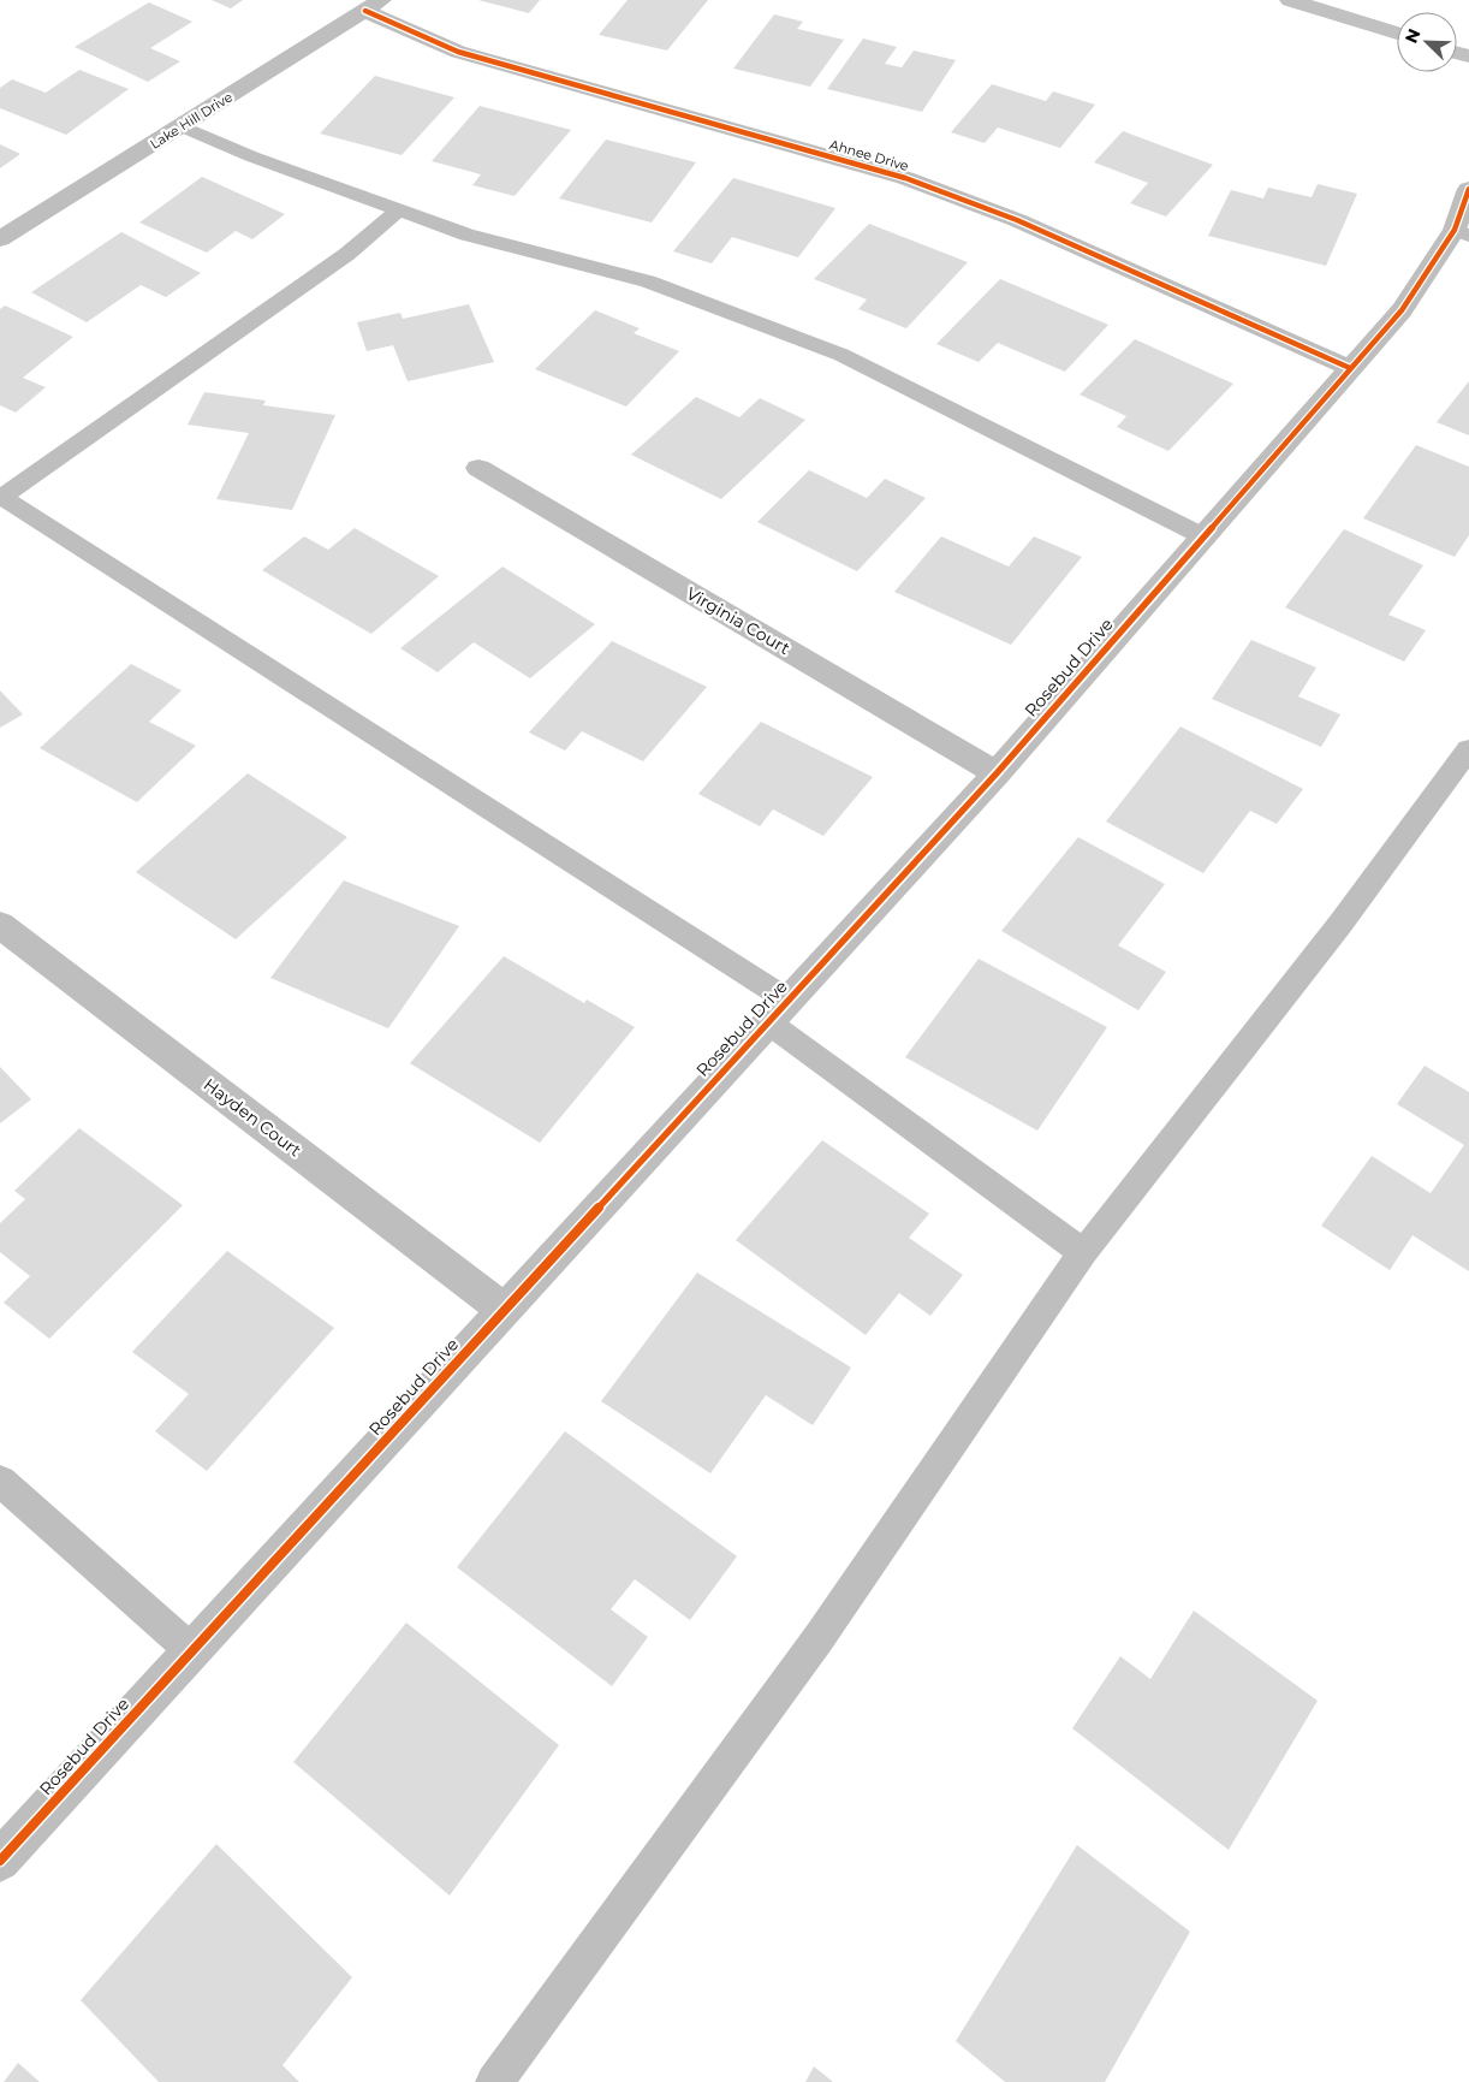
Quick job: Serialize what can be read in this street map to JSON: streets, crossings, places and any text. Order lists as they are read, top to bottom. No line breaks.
{"streets":{"street":["Lake Hill Drive","Ahnee Drive","Virginia Court","Rosebud Drive","Hayden Court"]},"crossings":[["Lake Hill Drive","Ahnee Drive"],["Ahnee Drive","Rosebud Drive"],["Virginia Court","Rosebud Drive"],["Rosebud Drive","Hayden Court"]],"north":"top left"}
